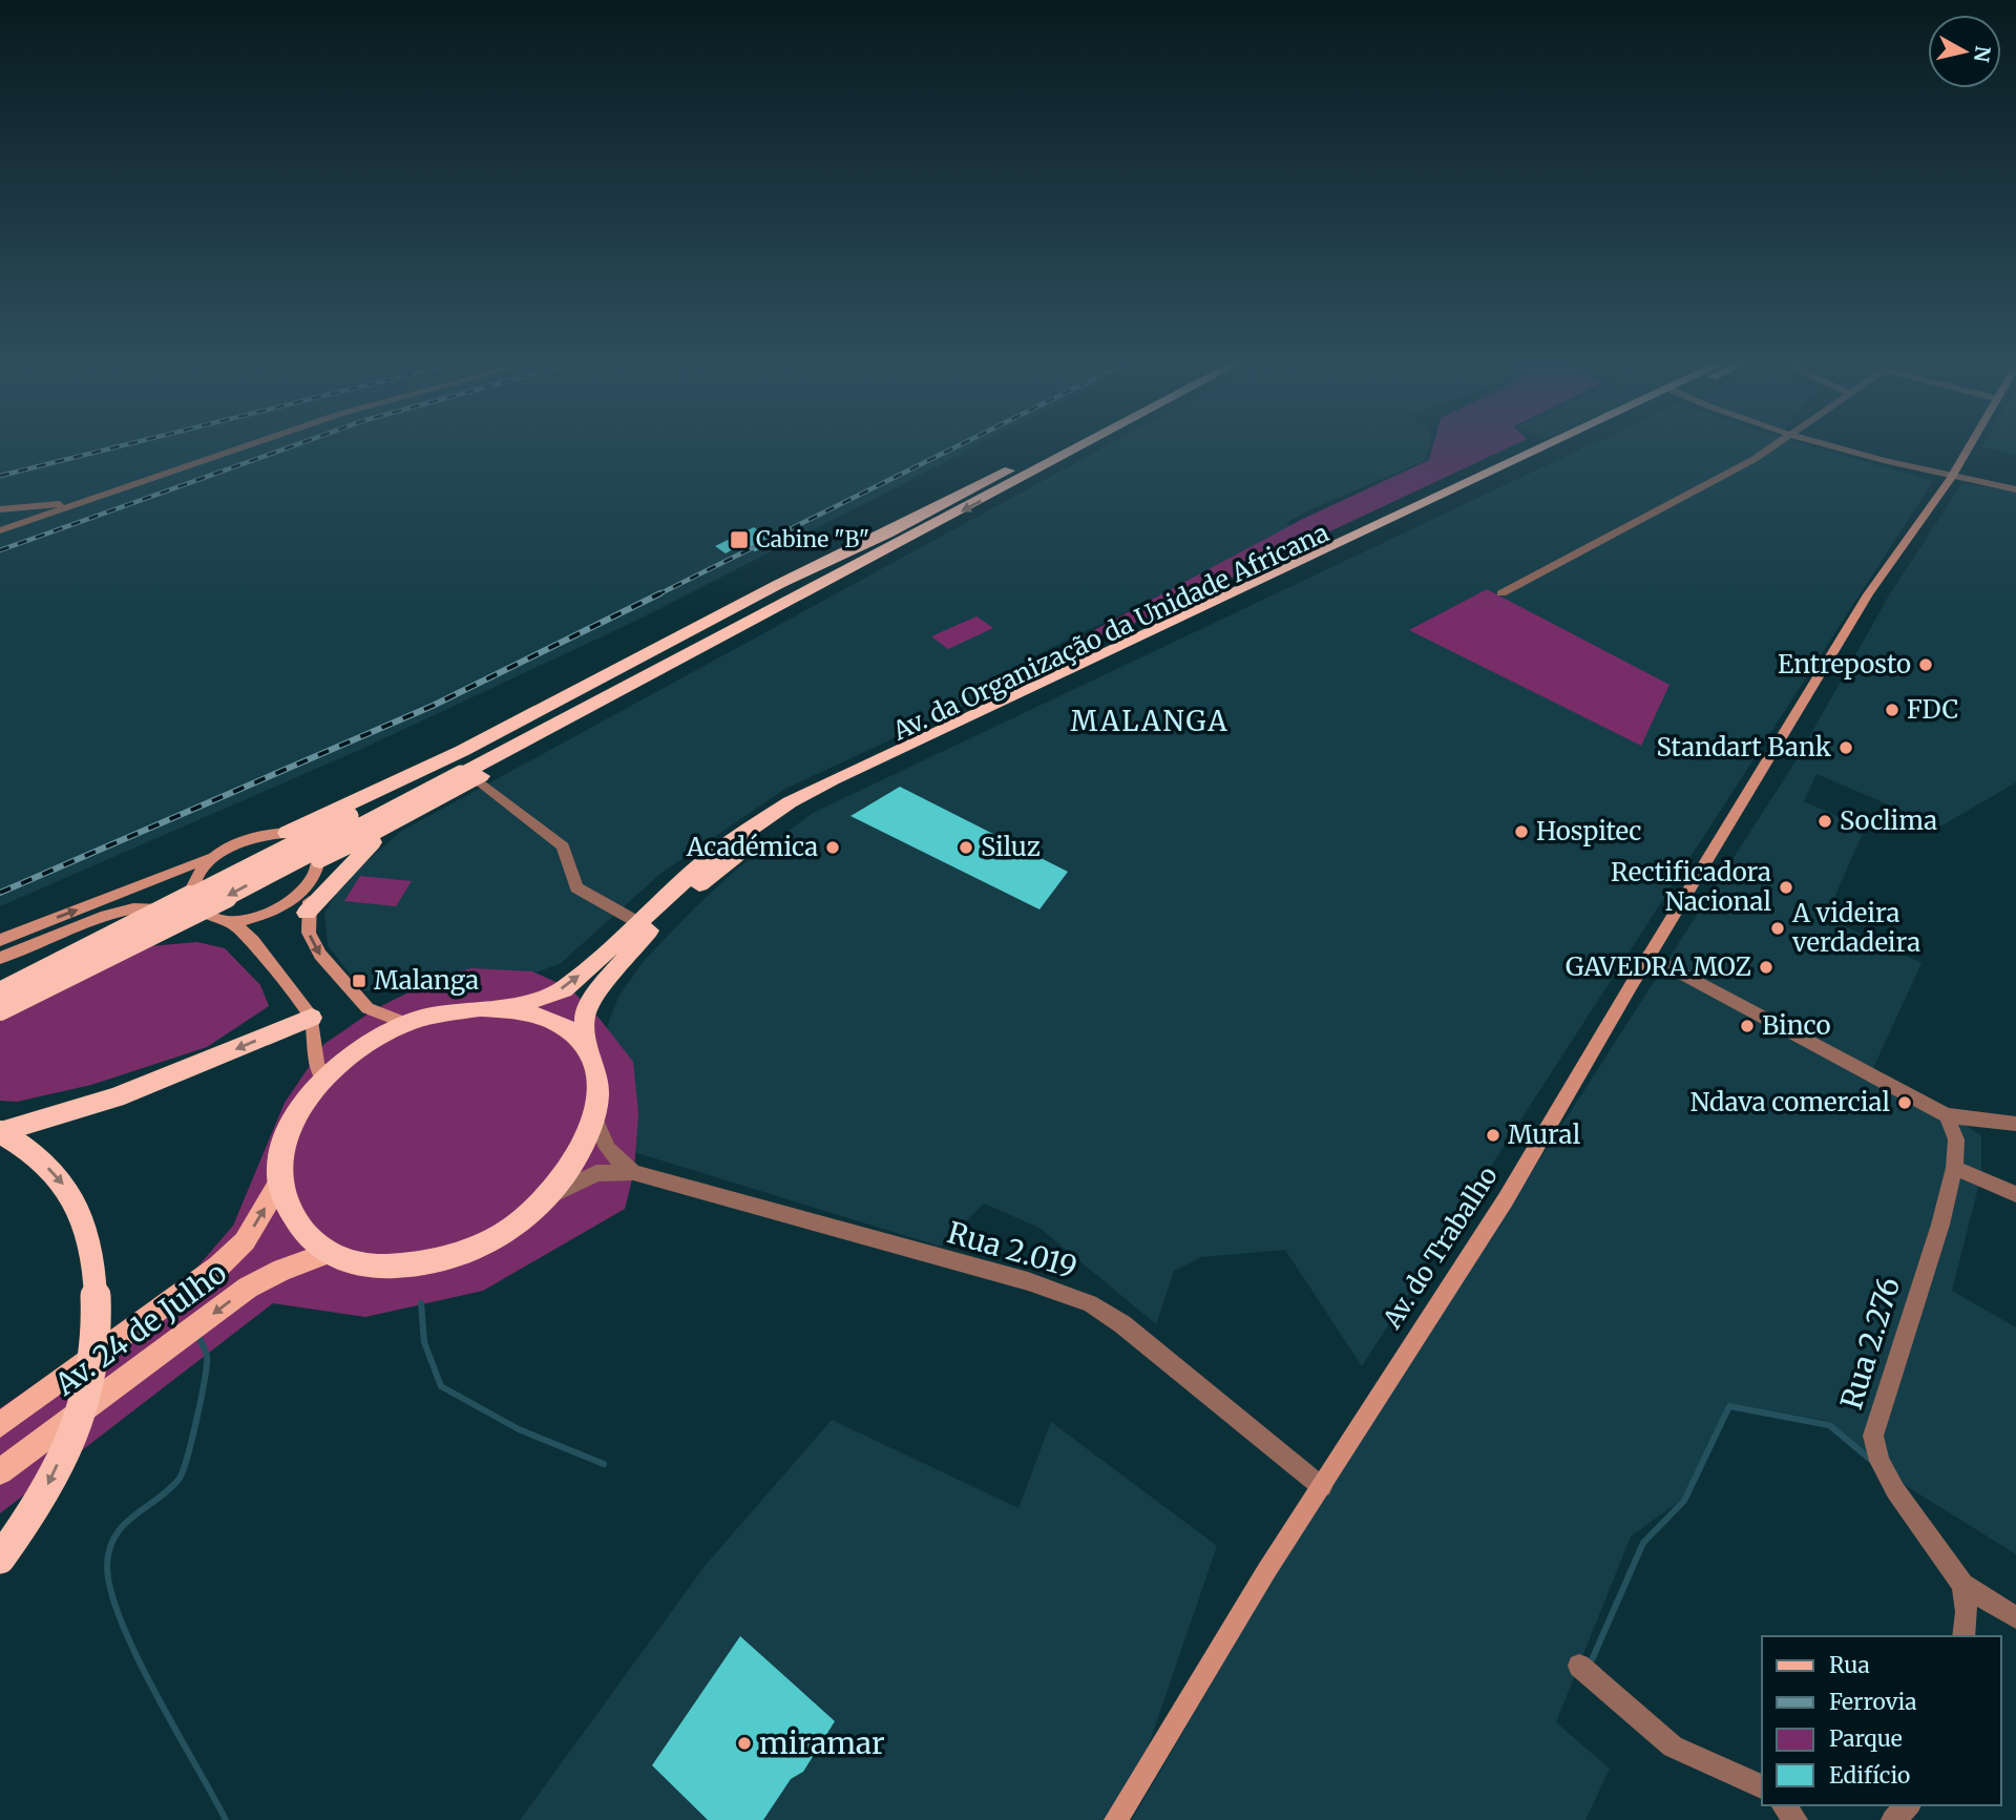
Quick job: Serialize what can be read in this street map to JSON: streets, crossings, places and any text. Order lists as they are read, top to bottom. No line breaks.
{"streets":{"highway":["Av. da Organização da Unidade Africana"],"main road":["Av. do Trabalho","Av. 24 de Julho"],"street":["Rua 2.019","Rua 2.276"]},"crossings":[["Av. do Trabalho","Rua 2.019"]],"districts":["MALANGA"],"places":{"transit":["Cabine \"B\"","Malanga"],"other":["Entreposto","FDC","Standart Bank","Soclima","Hospitec","Académica","Siluz","Rectificadora Nacional","A videira verdadeira","GAVEDRA MOZ","Binco","Ndava comercial","Mural","miramar"]},"legend":["Rua","Ferrovia","Parque","Edifício"],"north":"right"}
